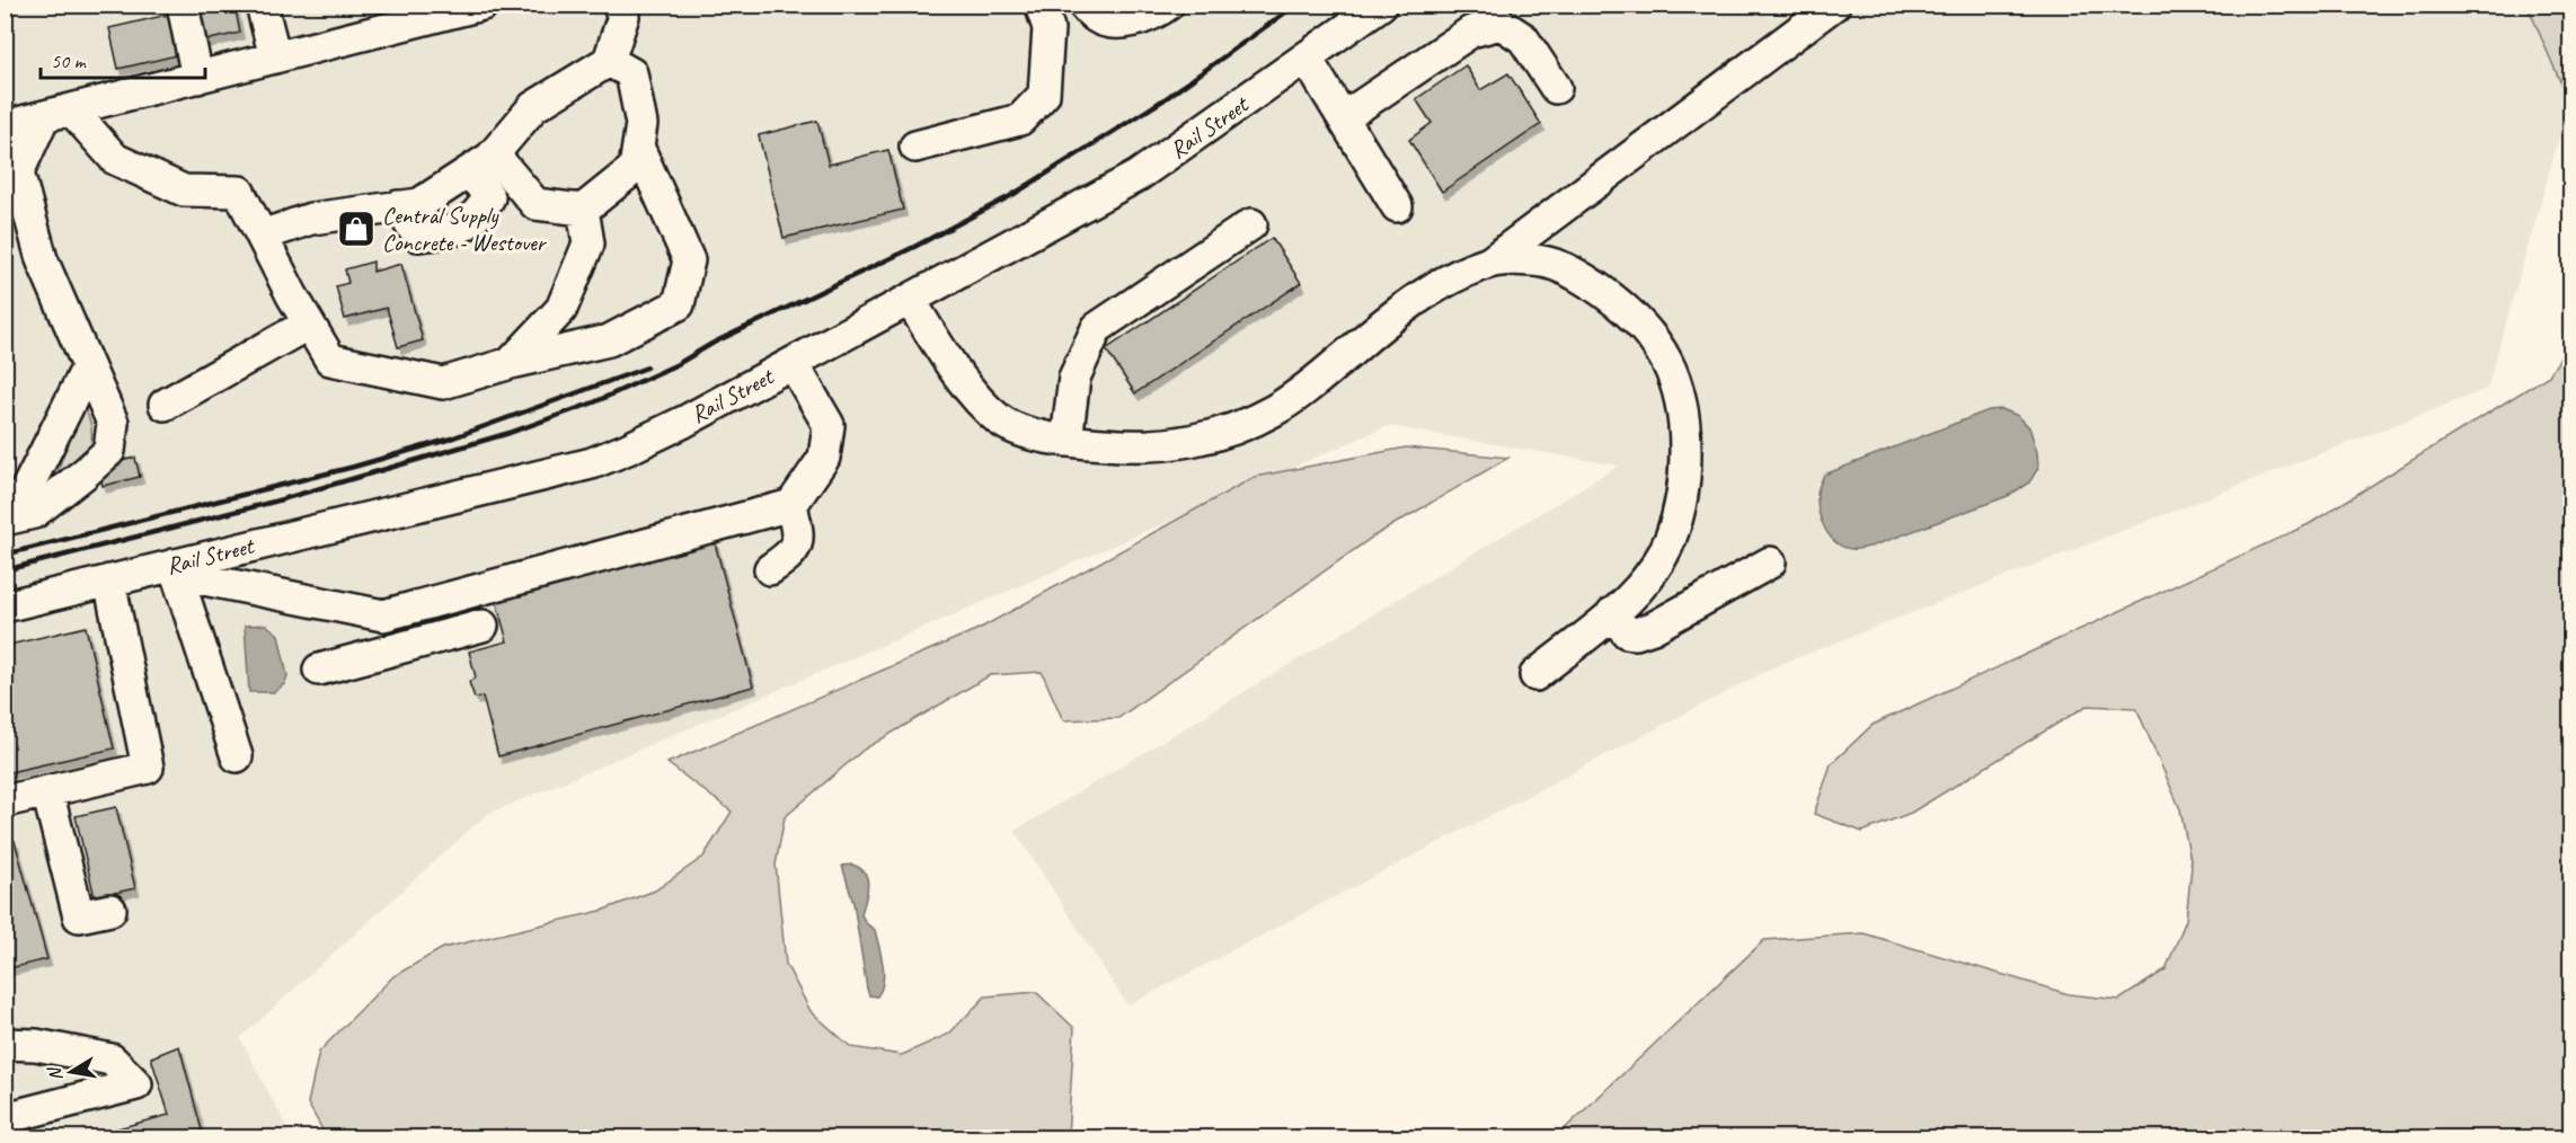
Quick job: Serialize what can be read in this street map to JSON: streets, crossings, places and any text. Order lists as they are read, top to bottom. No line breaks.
{"streets":{"street":["Rail Street"]},"places":{"shop":["Central Supply Concrete - Westover"]},"scale_bar":"50 m","north":"left"}
